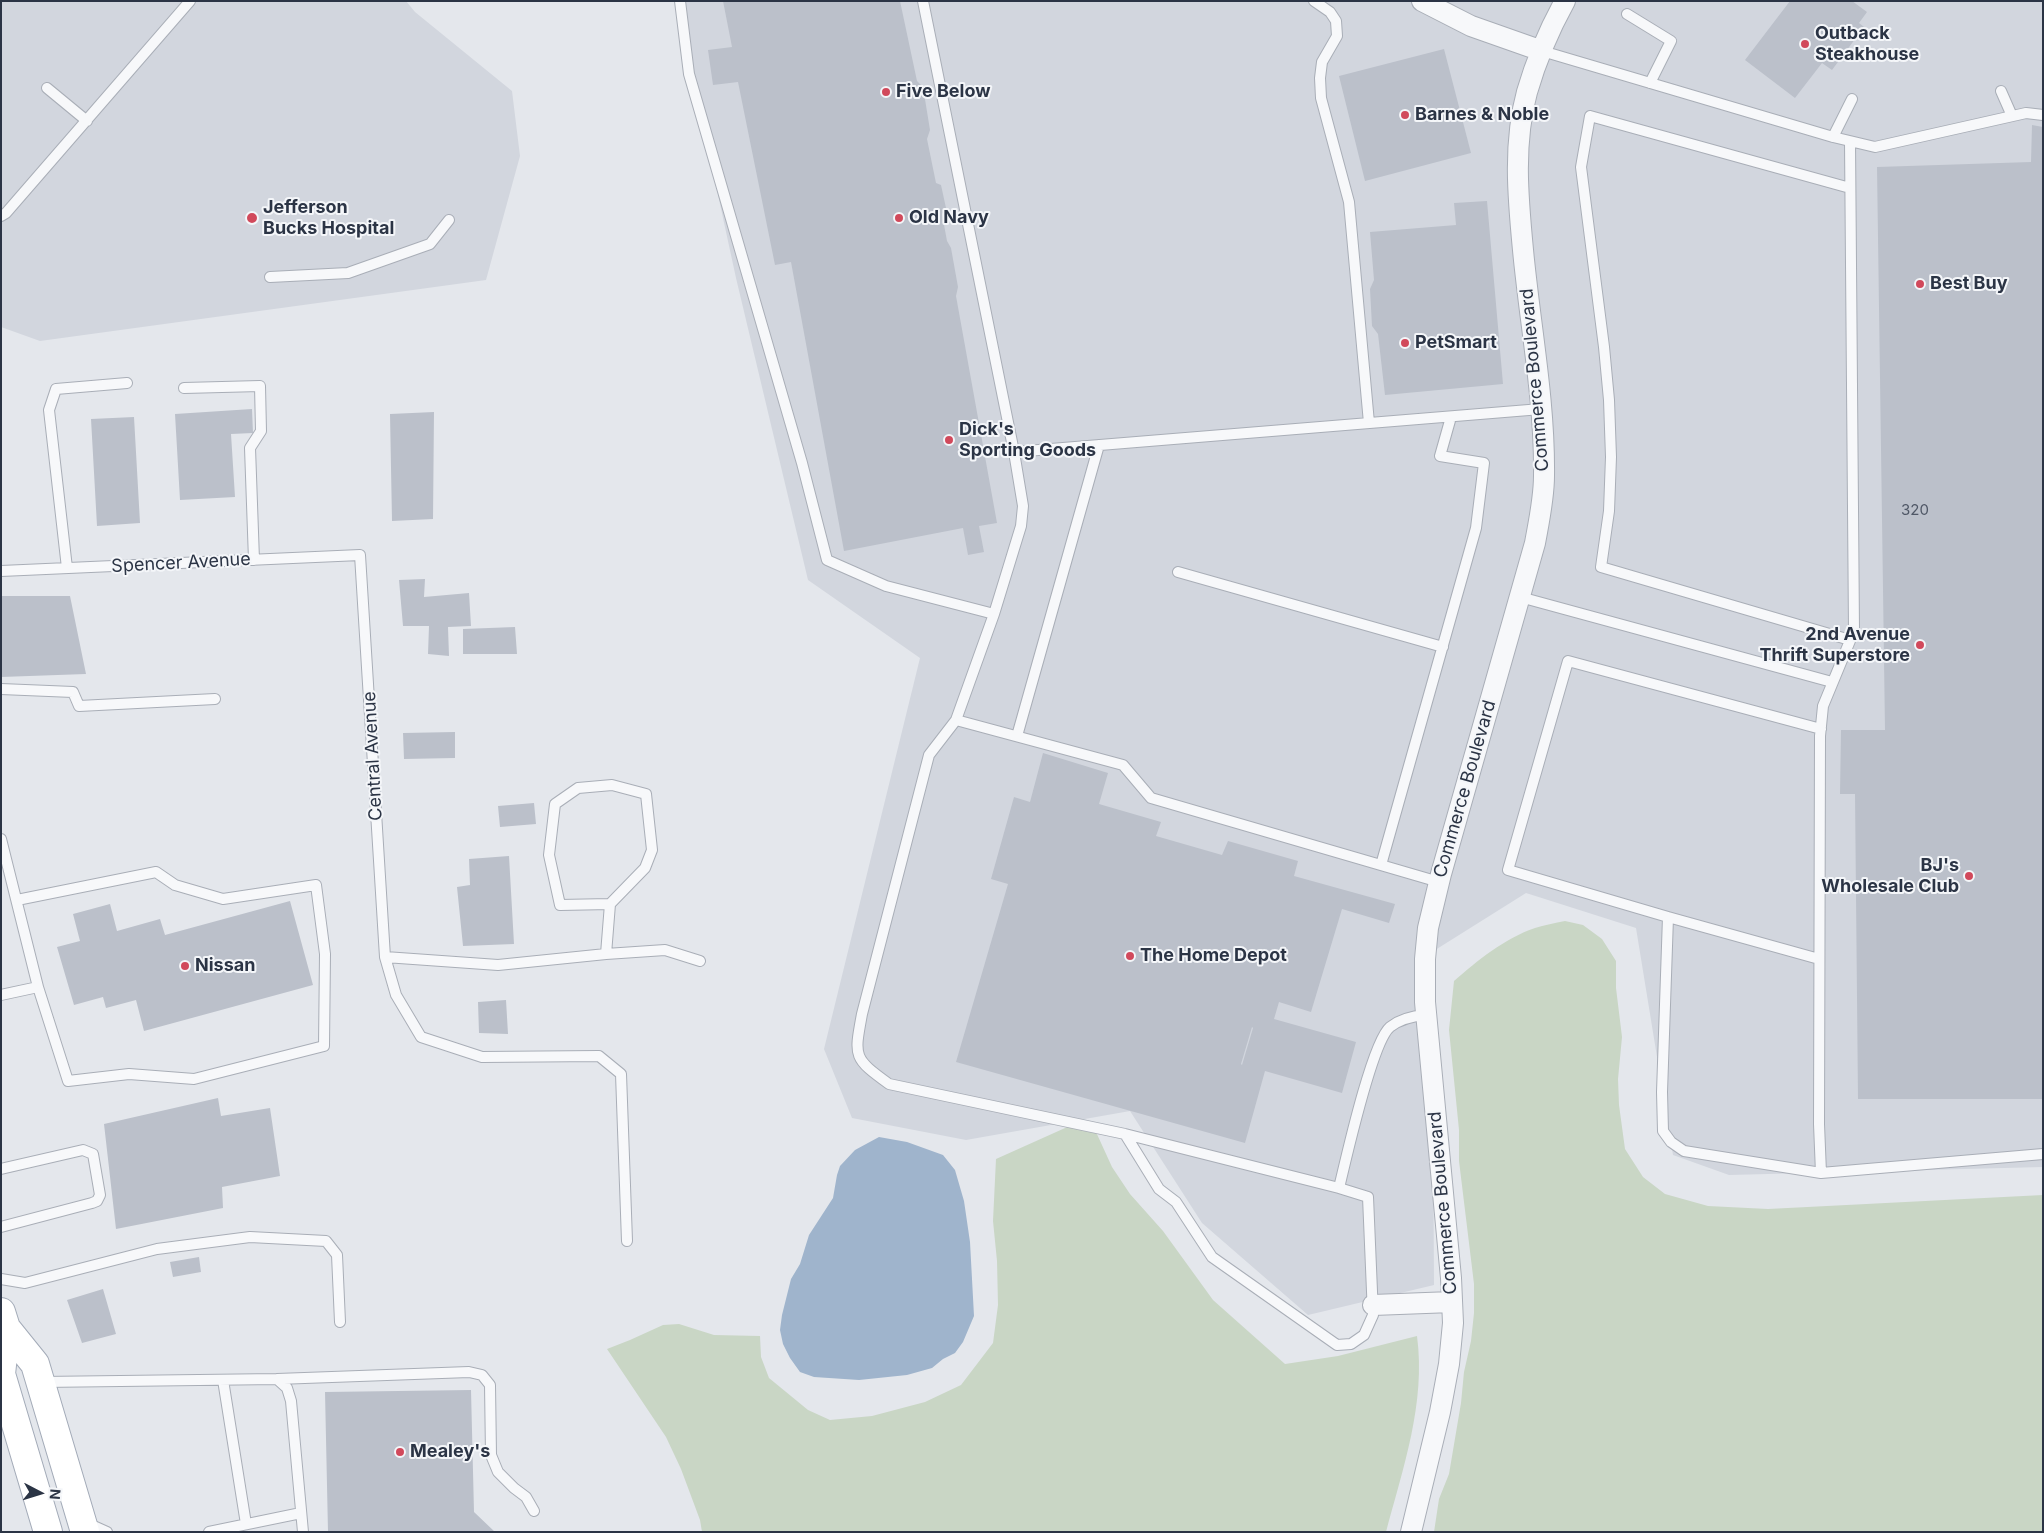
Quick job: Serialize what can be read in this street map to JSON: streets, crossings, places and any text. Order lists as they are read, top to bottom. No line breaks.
{"streets":{"street":["Commerce Boulevard"],"lane":["Spencer Avenue","Central Avenue"]},"crossings":[["Spencer Avenue","Central Avenue"]],"places":["Outback Steakhouse","Five Below","Barnes & Noble","Jefferson Bucks Hospital","Old Navy","Best Buy","PetSmart","Dick's Sporting Goods","2nd Avenue Thrift Superstore","BJ's Wholesale Club","The Home Depot","Nissan","Mealey's"],"house_numbers":["320"],"north":"right"}
